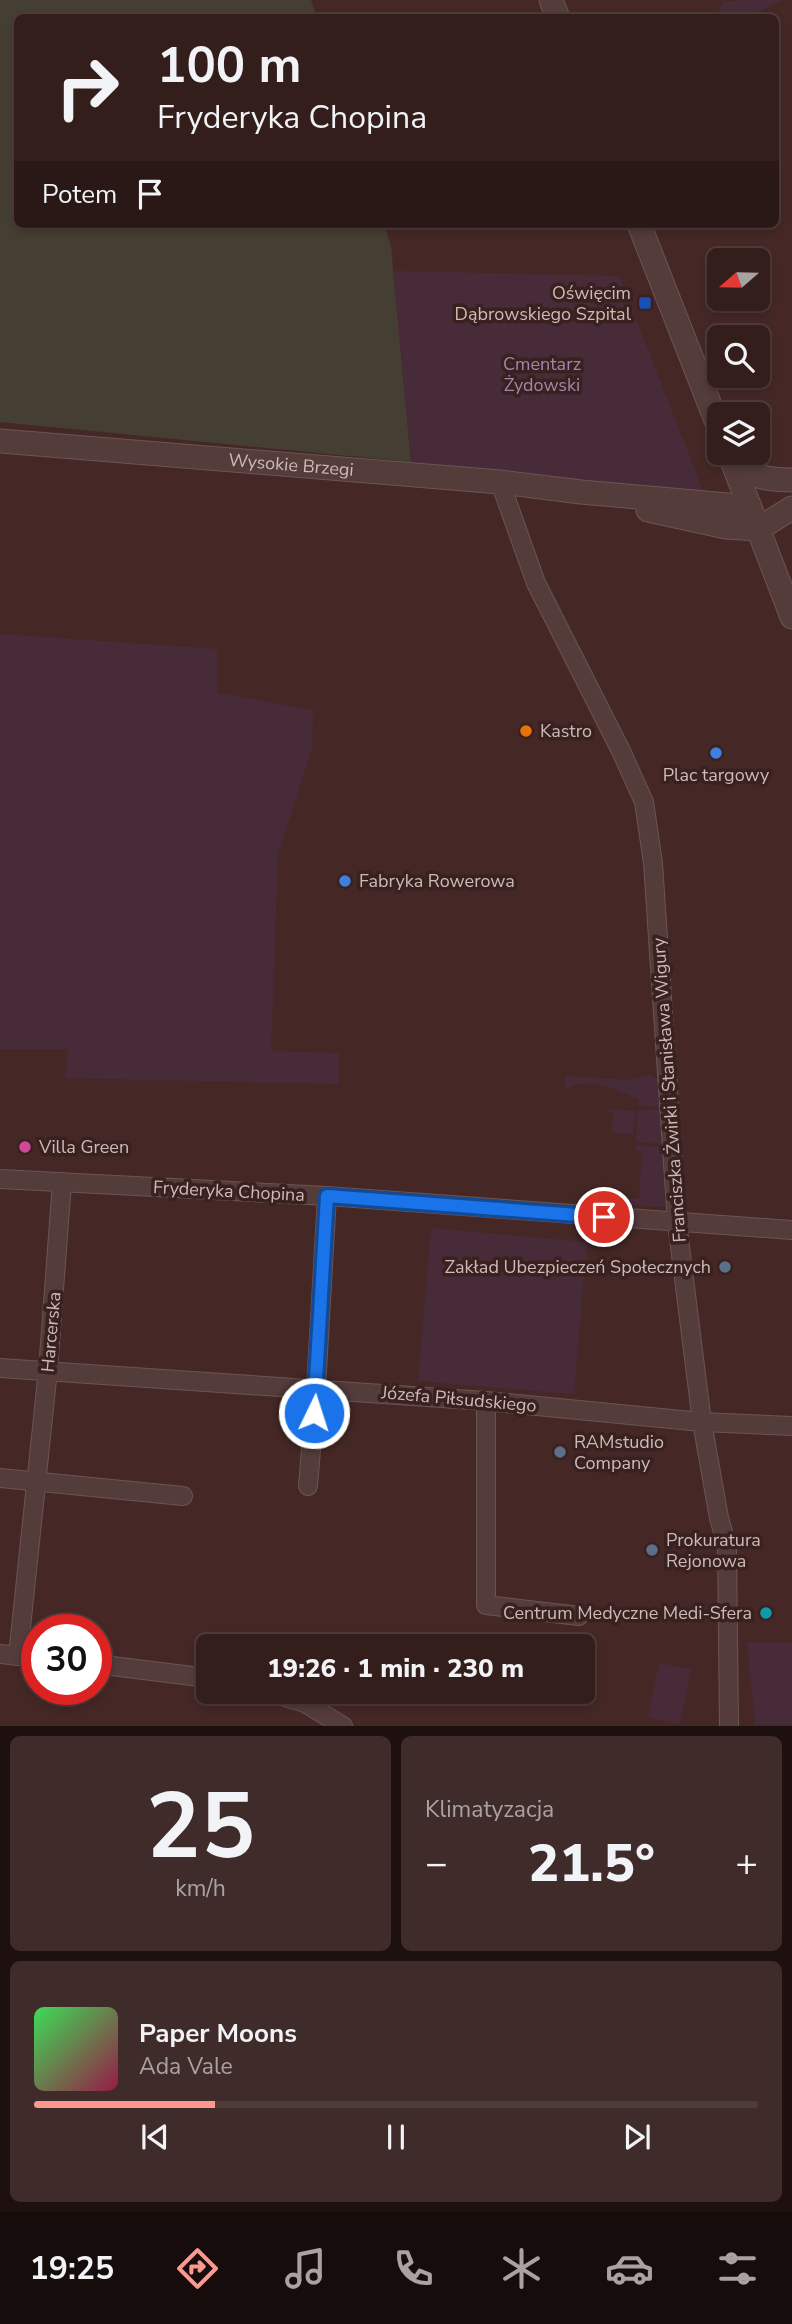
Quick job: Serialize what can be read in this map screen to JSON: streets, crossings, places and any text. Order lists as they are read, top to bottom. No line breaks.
{"streets":{"street":["Wysokie Brzegi","Franciszka Żwirki i Stanisława Wigury","Fryderyka Chopina","Harcerska","Józefa Piłsudskiego"]},"crossings":[["Wysokie Brzegi","Franciszka Żwirki i Stanisława Wigury"],["Franciszka Żwirki i Stanisława Wigury","Fryderyka Chopina"],["Franciszka Żwirki i Stanisława Wigury","Józefa Piłsudskiego"],["Fryderyka Chopina","Harcerska"],["Harcerska","Józefa Piłsudskiego"]],"parks":["Cmentarz Żydowski"],"places":{"transit":["Oświęcim Dąbrowskiego Szpital"],"other":["Kastro","Plac targowy","Fabryka Rowerowa","Villa Green","Zakład Ubezpieczeń Społecznych","RAMstudio Company","Prokuratura Rejonowa","Centrum Medyczne Medi-Sfera"]},"north":"left","page":{"turn":["100 m","Fryderyka Chopina"],"then":"Potem","limit":"30","trip":"19:26 · 1 min · 230 m","tile":[["25","km/h"],"Klimatyzacja"],"heat":["−","21.5°","+"],"song":["Paper Moons","Ada Vale"],"tabs":"19:25"}}
